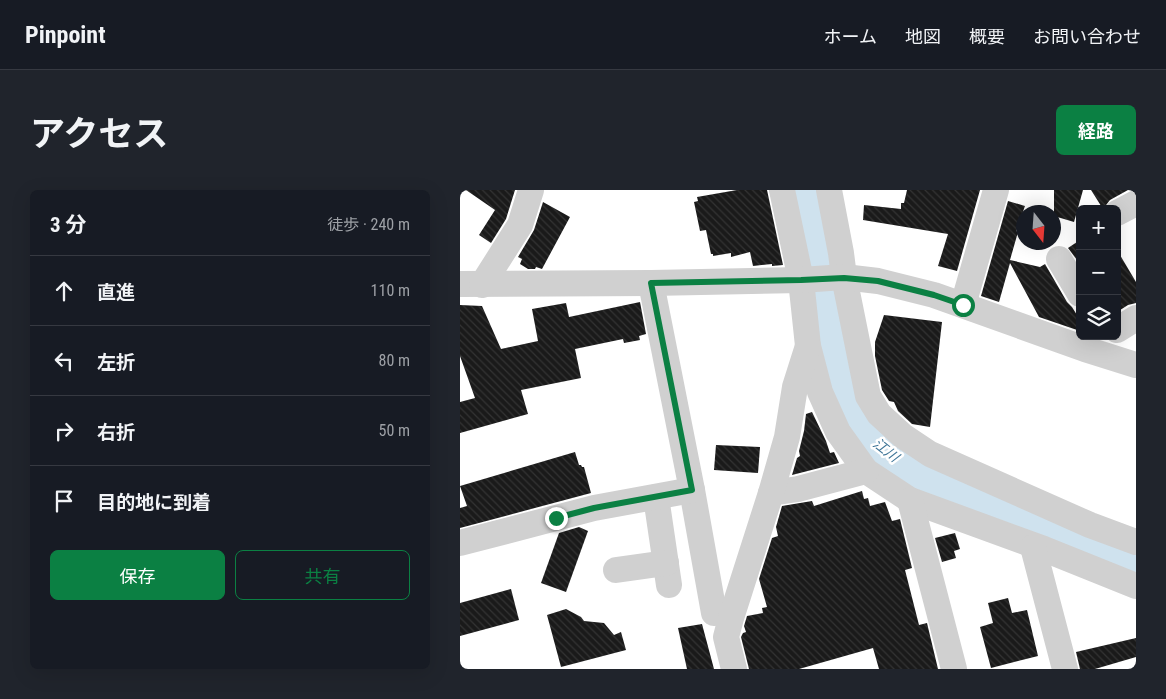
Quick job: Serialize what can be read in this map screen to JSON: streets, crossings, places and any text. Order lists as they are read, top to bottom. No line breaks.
{"water":["江川"],"north":"bottom","page":{"header":"Pinpoint","nav":["ホーム","地図","概要","お問い合わせ"],"title":"アクセス","buttons":["経路",["保存","共有"]],"heading":["3 分","徒歩 · 240 m"],"map_buttons":["+","−"],"list":[["直進","110 m"],["左折","80 m"],["右折","50 m"],"目的地に到着"]}}
